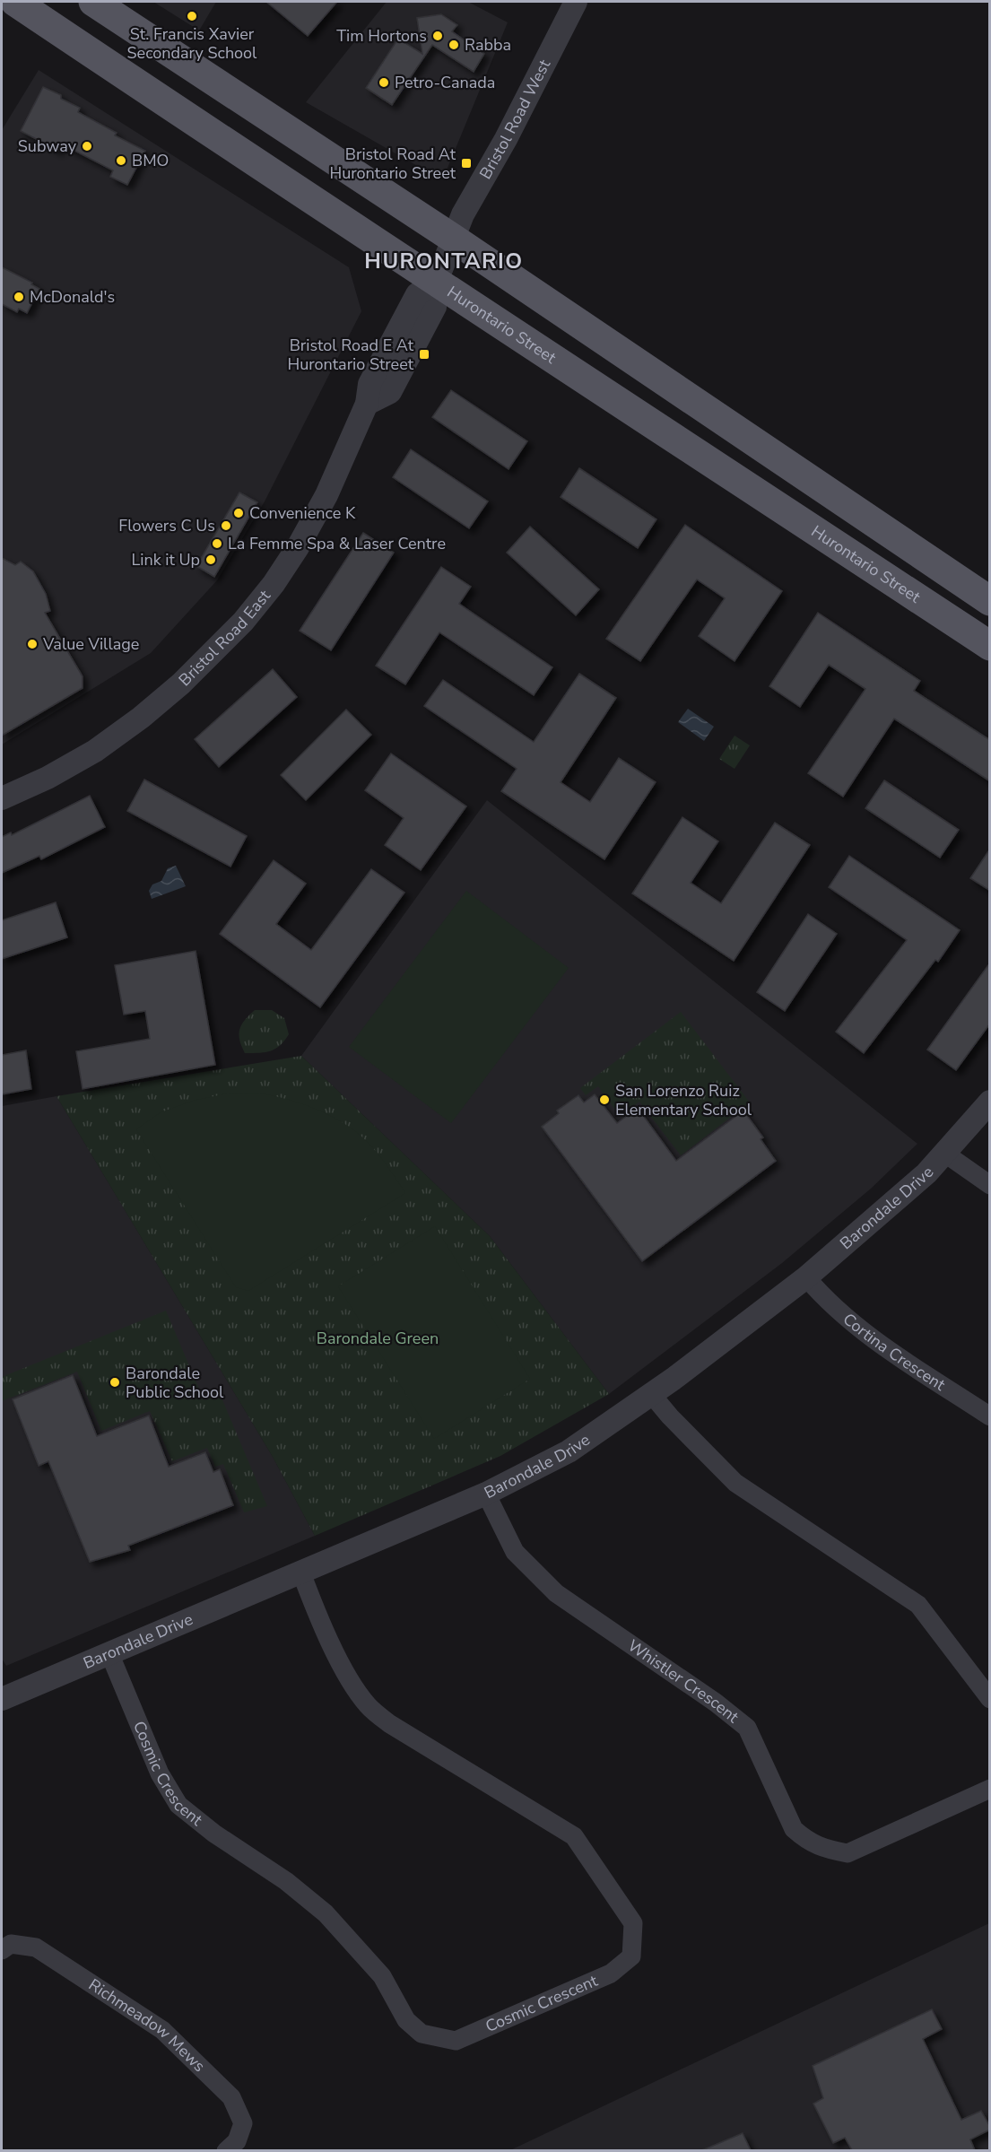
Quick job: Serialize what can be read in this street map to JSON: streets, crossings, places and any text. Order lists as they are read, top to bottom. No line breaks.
{"streets":{"main road":["Hurontario Street"],"street":["Bristol Road West","Bristol Road East","Barondale Drive","Cortina Crescent","Whistler Crescent","Cosmic Crescent","Richmeadow Mews"]},"crossings":[["Bristol Road West","Hurontario Street"],["Bristol Road West","Bristol Road East"],["Hurontario Street","Bristol Road East"],["Barondale Drive","Cortina Crescent"],["Barondale Drive","Whistler Crescent"],["Barondale Drive","Cosmic Crescent"]],"districts":["HURONTARIO"],"parks":["Barondale Green"],"places":{"other":["St. Francis Xavier Secondary School","Tim Hortons","Rabba","Petro-Canada","Subway","BMO","McDonald's","Convenience K","Flowers C Us","La Femme Spa & Laser Centre","Link it Up","Value Village","San Lorenzo Ruiz Elementary School","Barondale Public School"],"transit":["Bristol Road At Hurontario Street","Bristol Road E At Hurontario Street"]}}
